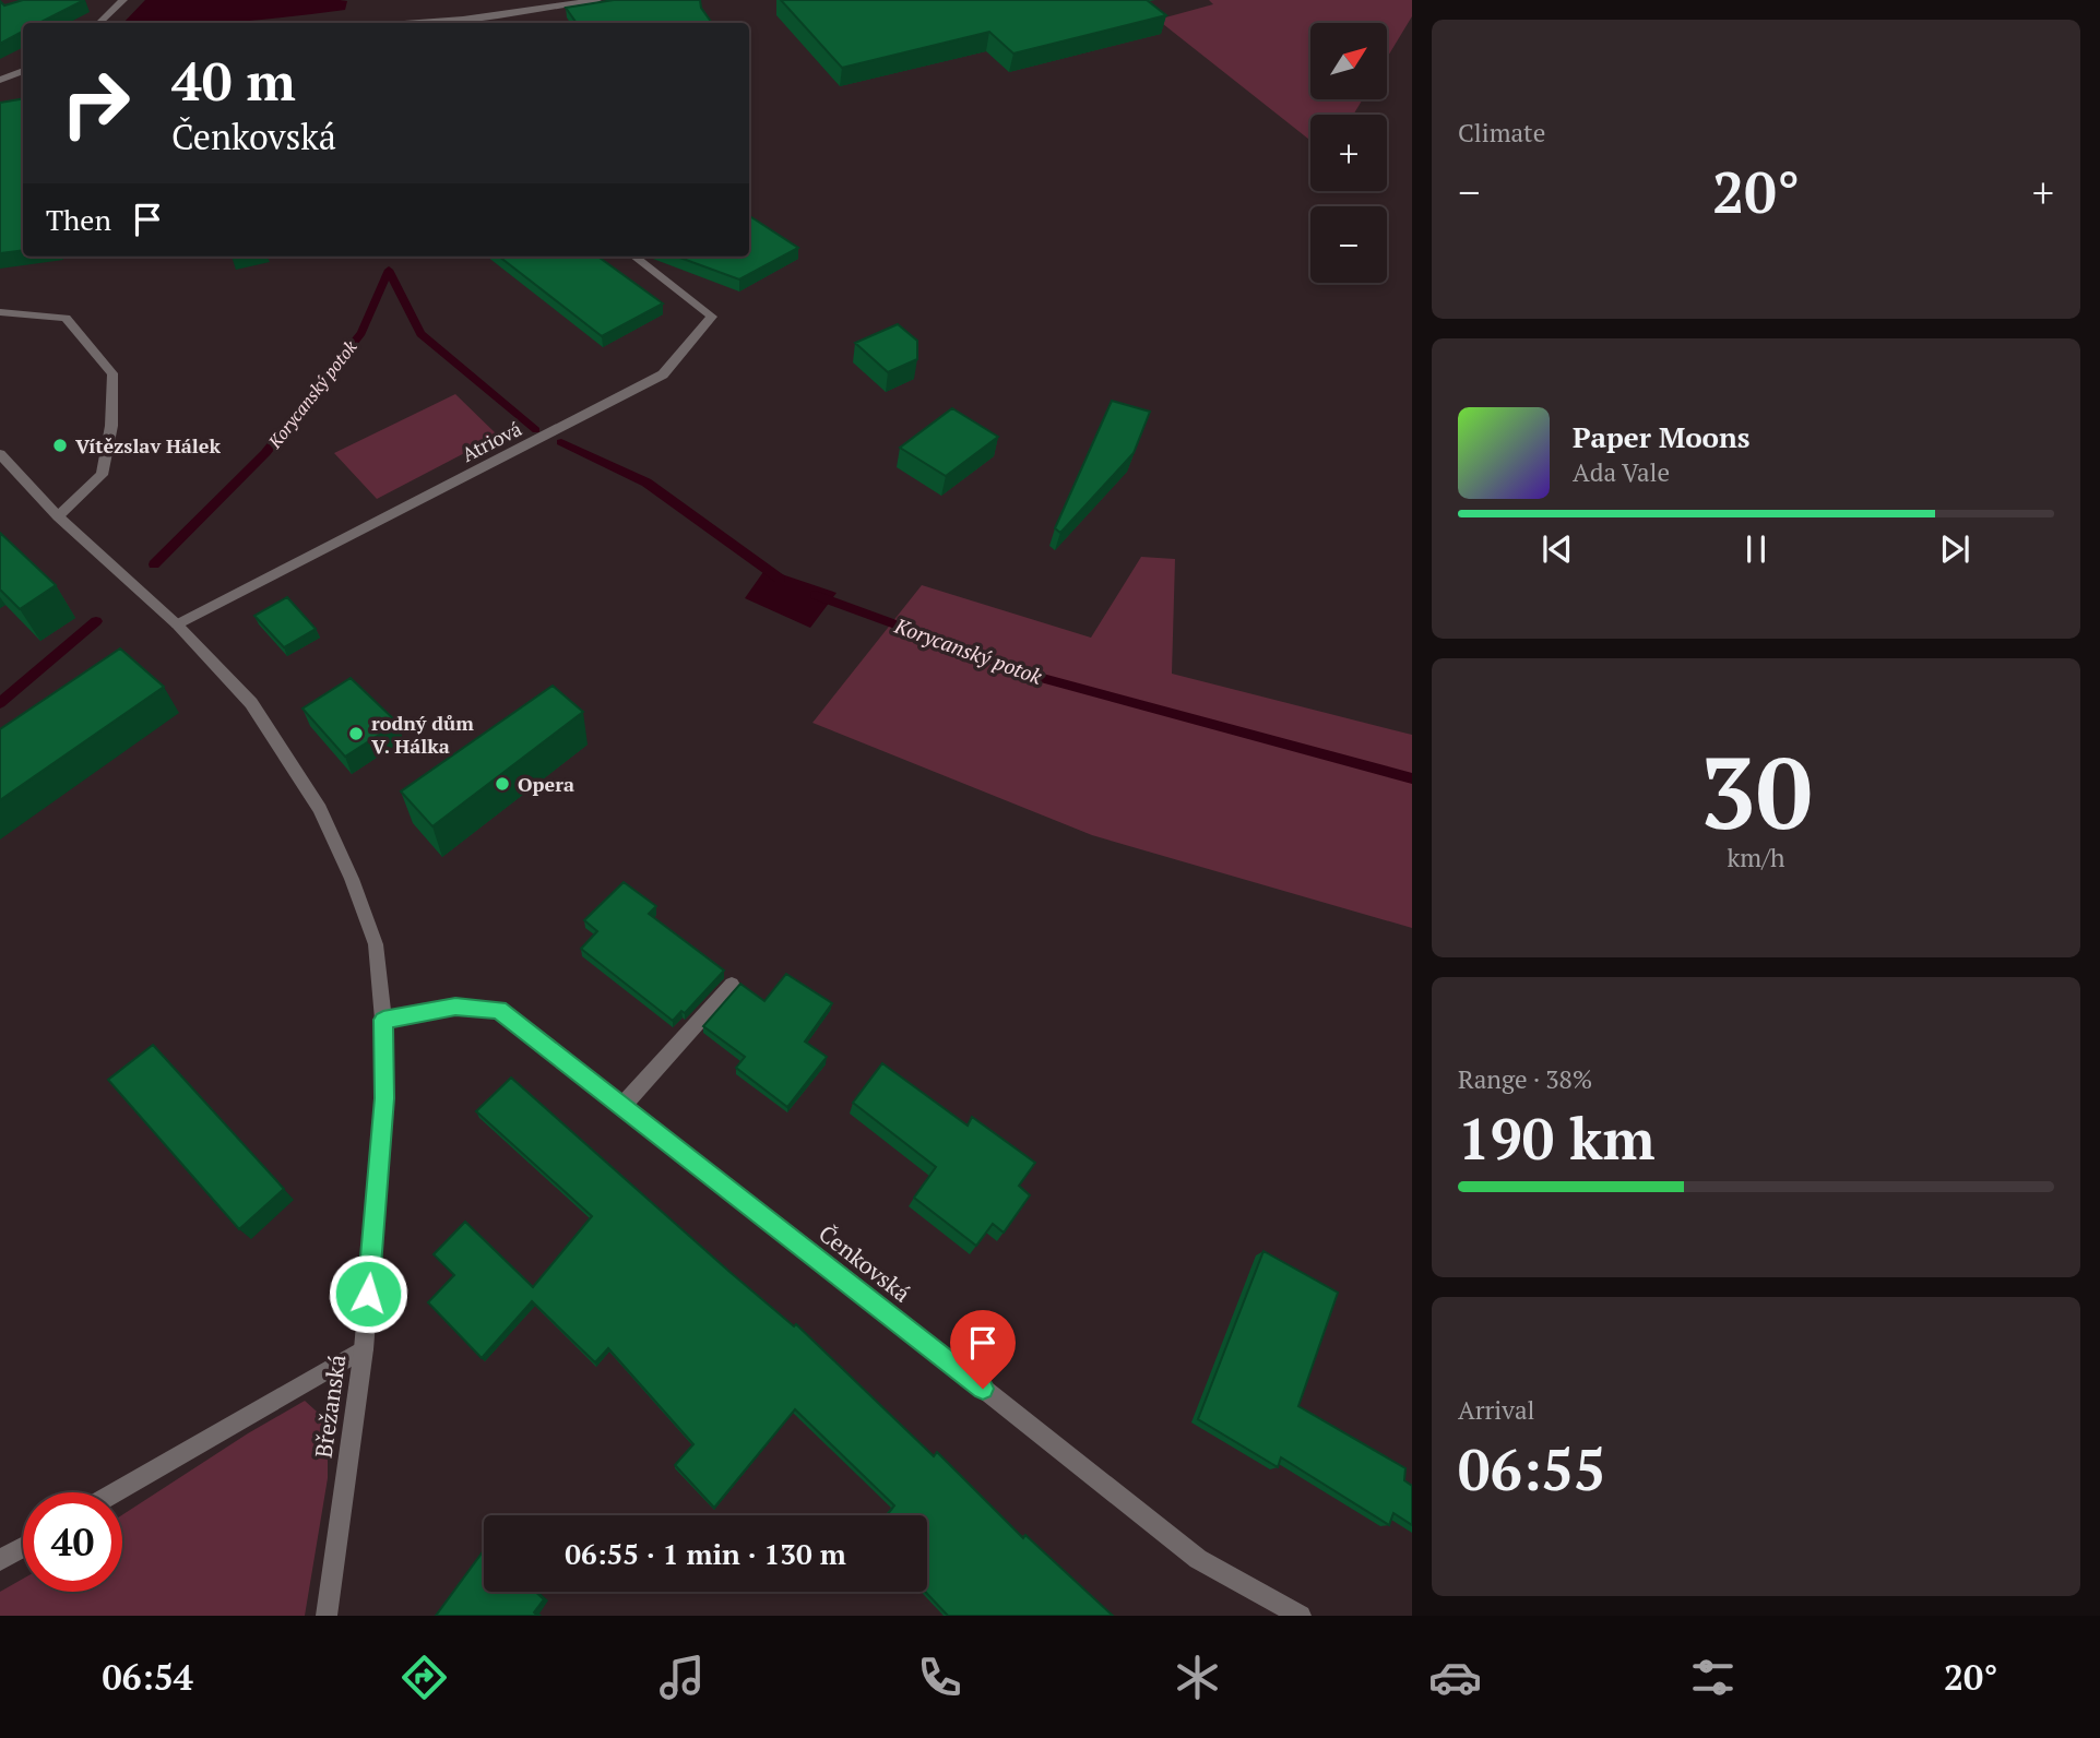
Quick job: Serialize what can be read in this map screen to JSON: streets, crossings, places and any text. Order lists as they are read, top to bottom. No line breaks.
{"streets":{"street":["Atriová","Čenkovská","Břežanská"]},"crossings":[["Atriová","Břežanská"],["Čenkovská","Břežanská"]],"water":["Korycanský potok"],"places":["Vítězslav Hálek","rodný dům V. Hálka","Opera"],"north":"top right","page":{"tile":["Climate",["30","km/h"],["Range · 38%","190 km"],["Arrival","06:55"]],"map_buttons":["+","−"],"turn":["40 m","Čenkovská"],"heat":["−","20°","+"],"then":"Then","song":["Paper Moons","Ada Vale"],"limit":"40","trip":"06:55 · 1 min · 130 m","tabs":["06:54","20°"]}}
